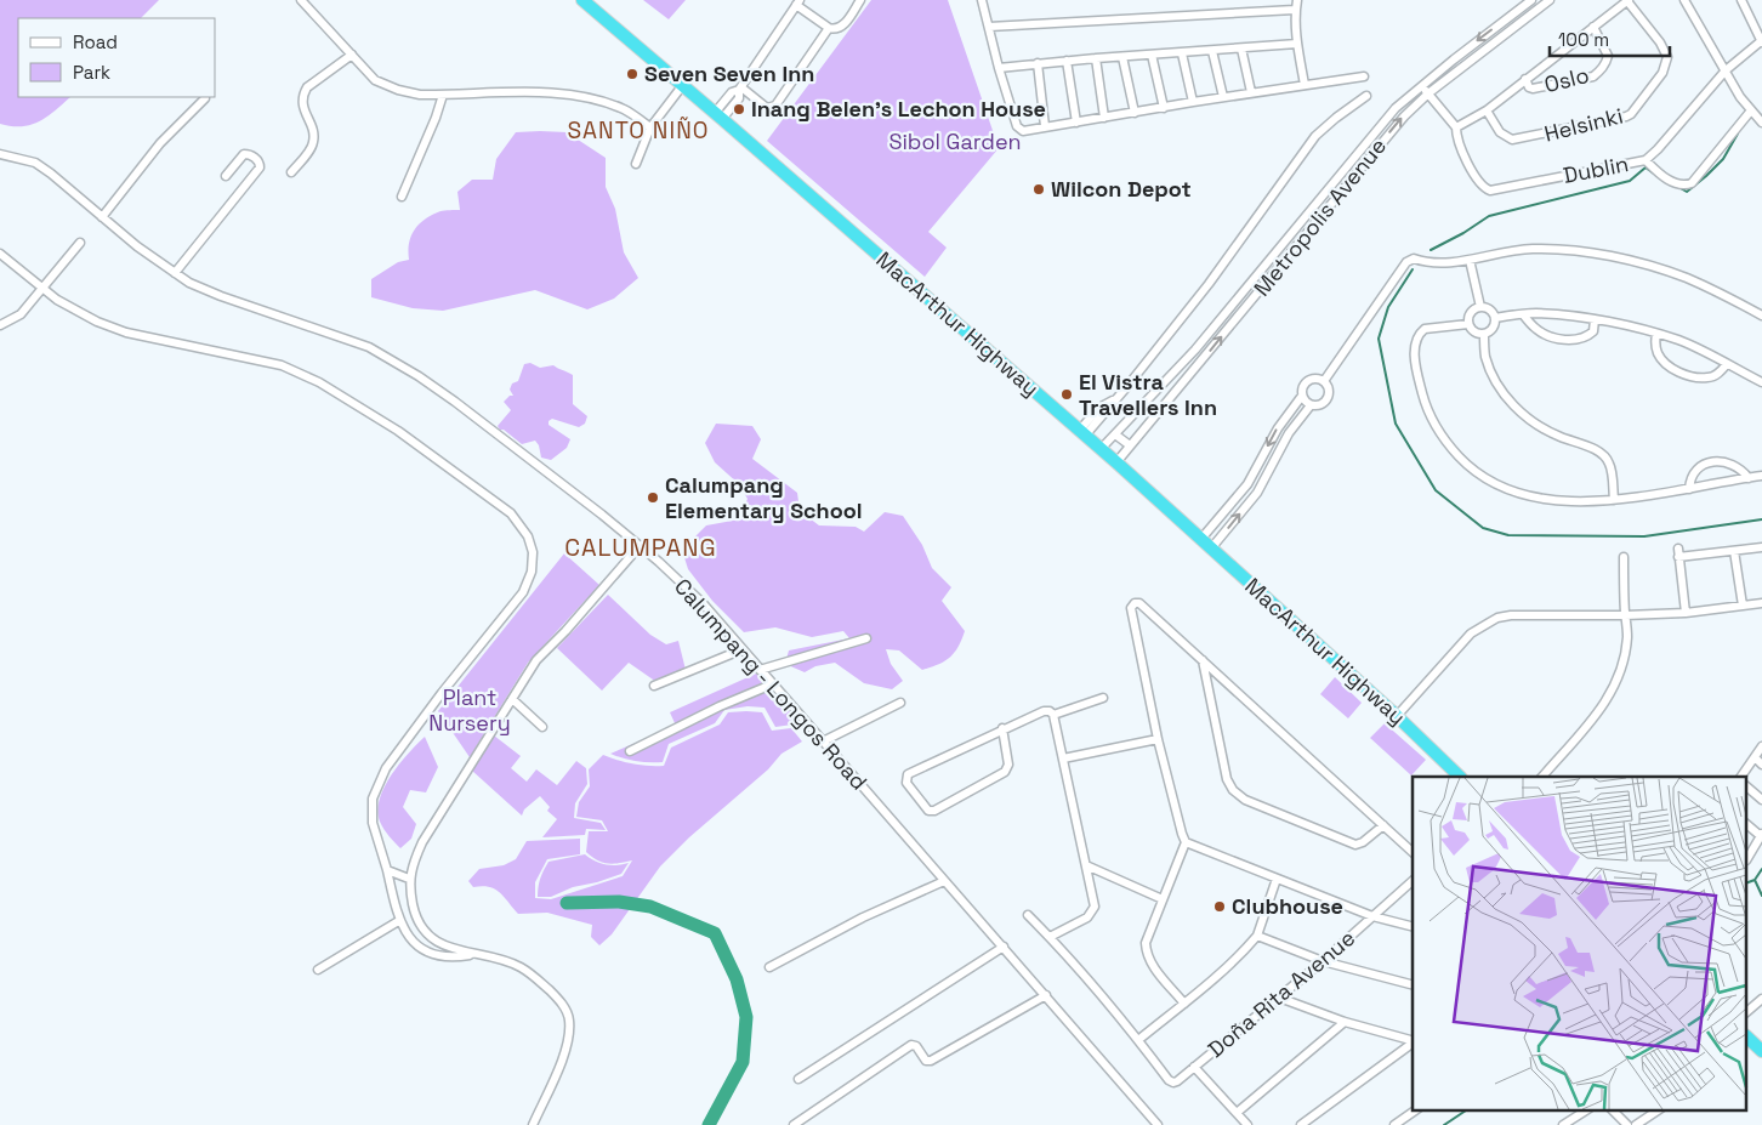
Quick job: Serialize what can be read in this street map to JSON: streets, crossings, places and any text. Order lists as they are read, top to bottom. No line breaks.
{"streets":{"highway":["MacArthur Highway"],"street":["Oslo","Helsinki","Dublin","Metropolis Avenue","Calumpang - Longos Road","Doña Rita Avenue"]},"crossings":[["Metropolis Avenue","MacArthur Highway"]],"districts":["SANTO NIÑO","CALUMPANG"],"parks":["Sibol Garden","Plant Nursery"],"places":["Seven Seven Inn","Inang Belen's Lechon House","Wilcon Depot","El Vistra Travellers Inn","Calumpang Elementary School","Clubhouse"],"legend":["Road","Park"],"scale_bar":"100 m"}
